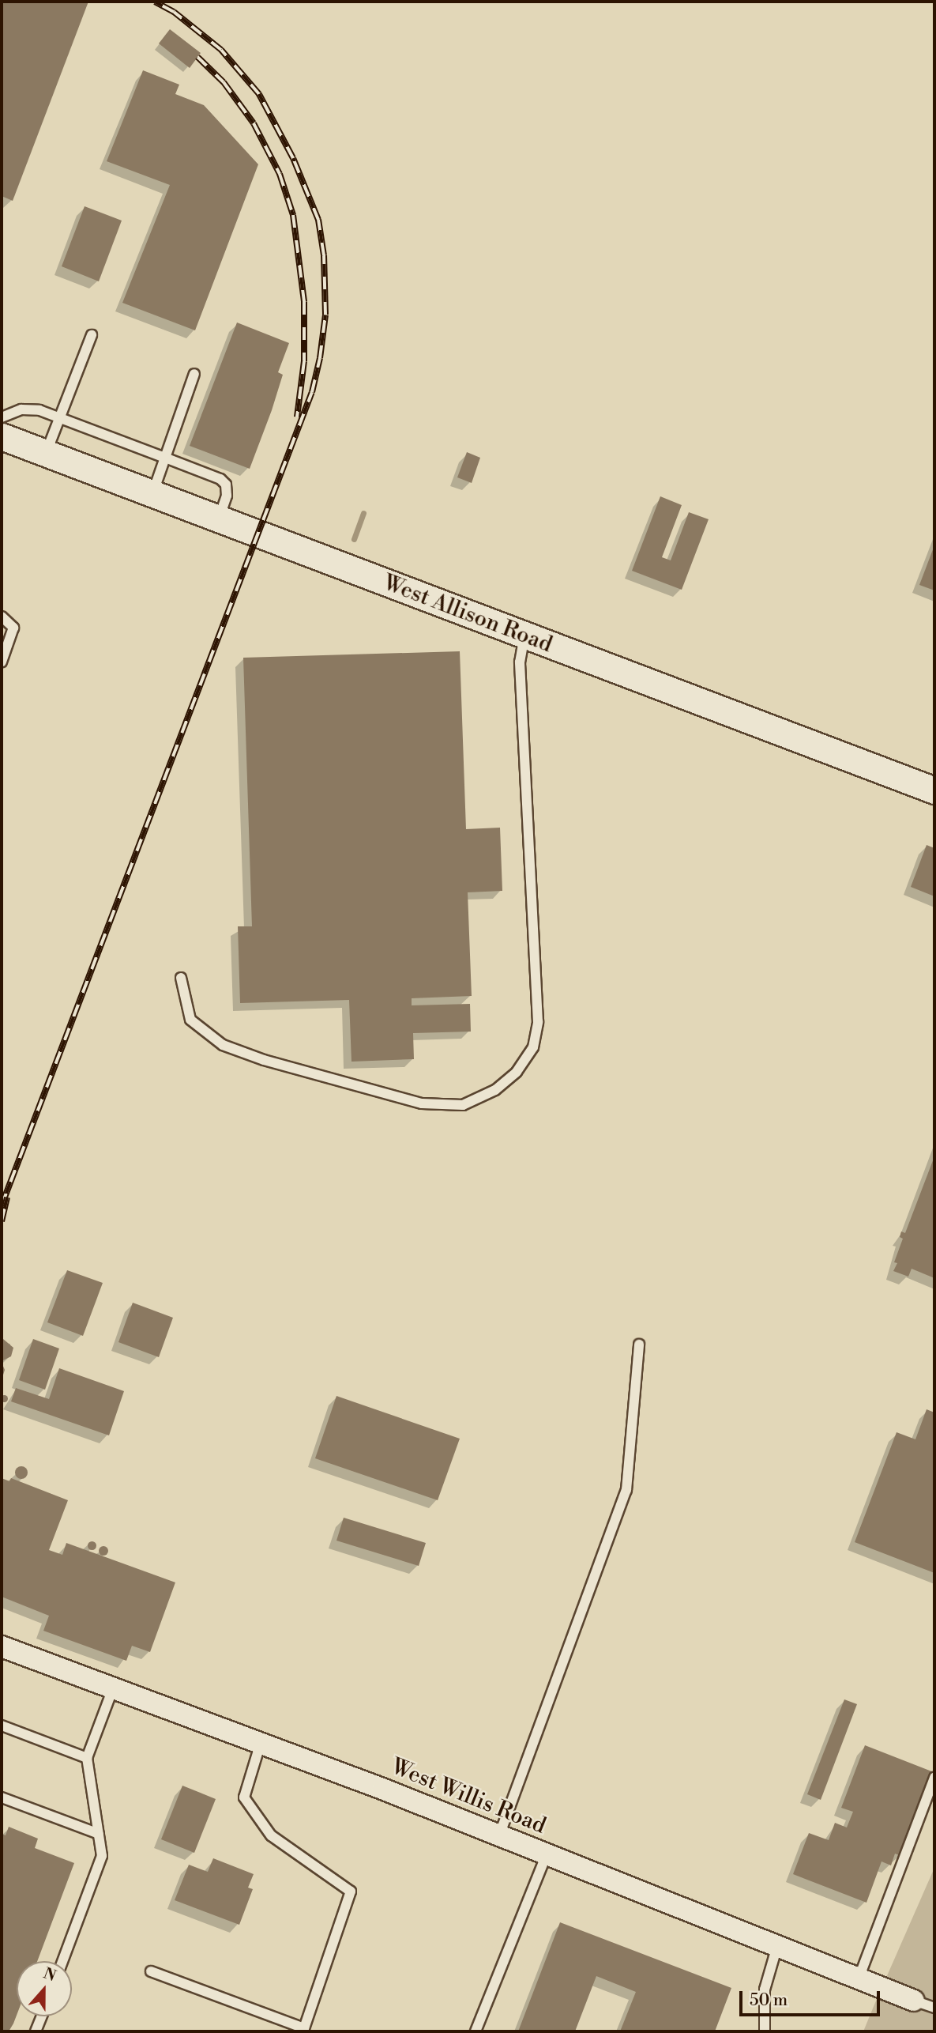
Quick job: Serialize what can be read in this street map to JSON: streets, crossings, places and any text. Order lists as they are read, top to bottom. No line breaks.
{"streets":{"street":["West Allison Road","West Willis Road"]},"scale_bar":"50 m","north":"top"}
